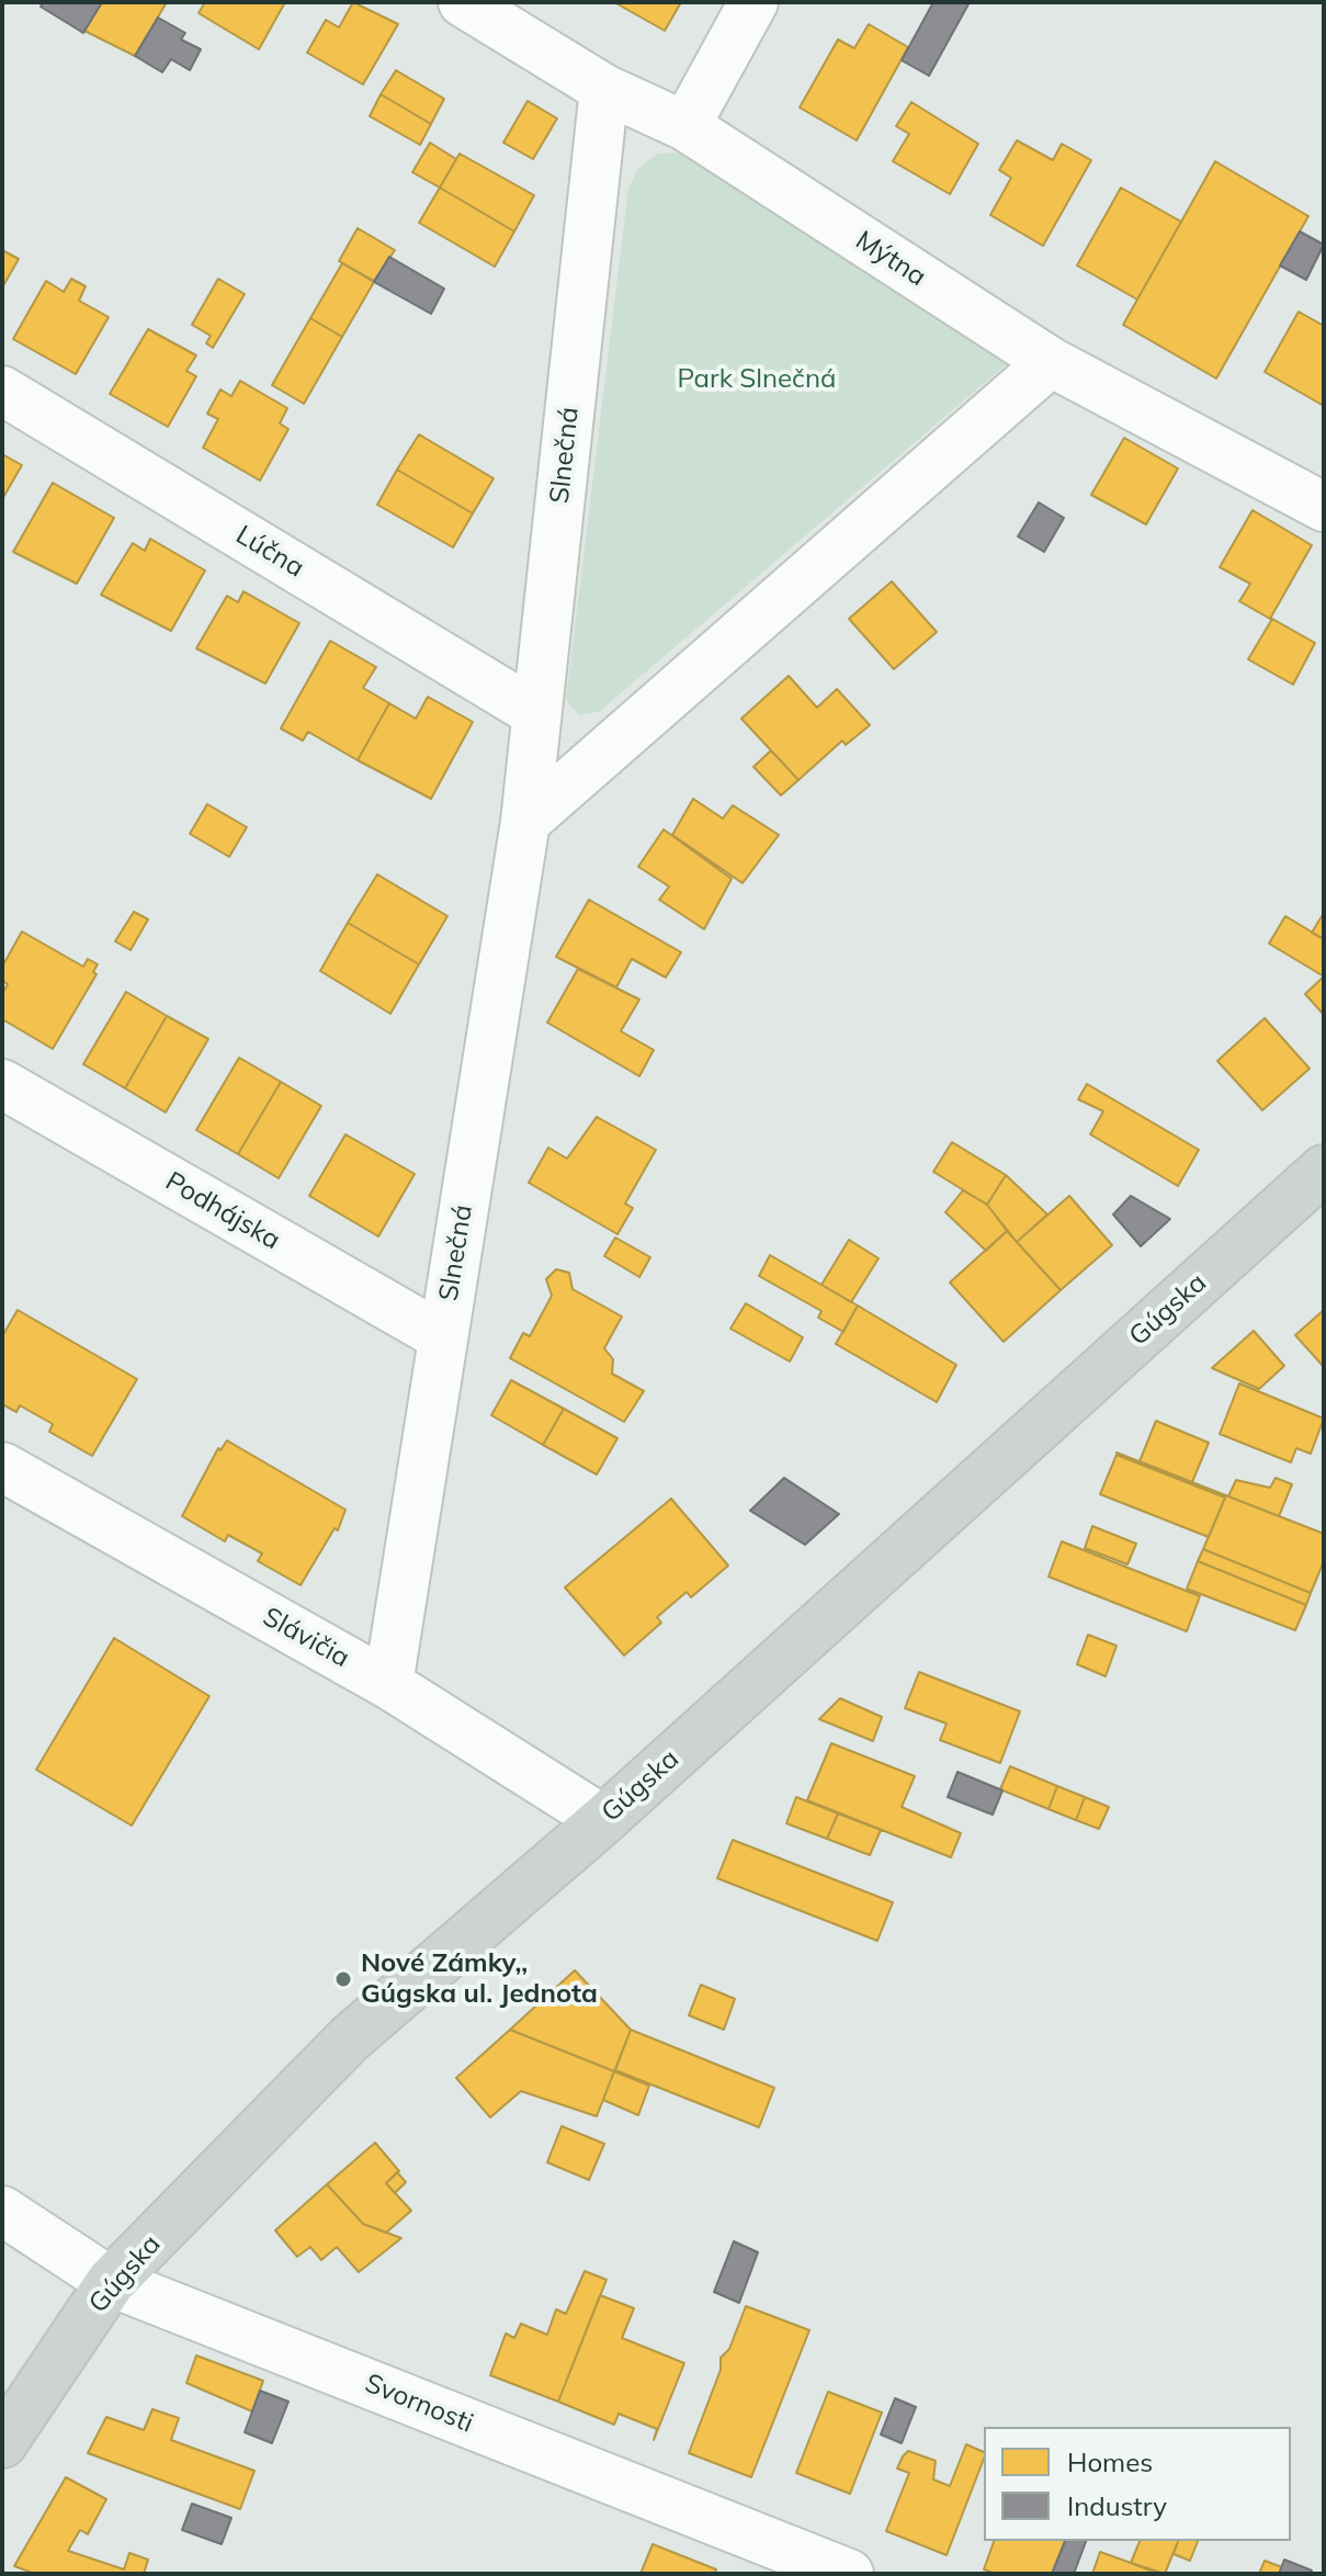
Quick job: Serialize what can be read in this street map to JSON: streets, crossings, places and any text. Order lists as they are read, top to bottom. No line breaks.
{"streets":{"main road":["Gúgska"],"street":["Mýtna","Slnečná","Lúčna","Podhájska","Slávičia","Svornosti"]},"crossings":[["Mýtna","Slnečná"],["Slnečná","Lúčna"],["Slnečná","Podhájska"],["Slnečná","Slávičia"],["Gúgska","Slávičia"],["Gúgska","Svornosti"]],"parks":["Park Slnečná"],"places":["Nové Zámky,, Gúgska ul. Jednota"],"legend":["Homes","Industry"]}
